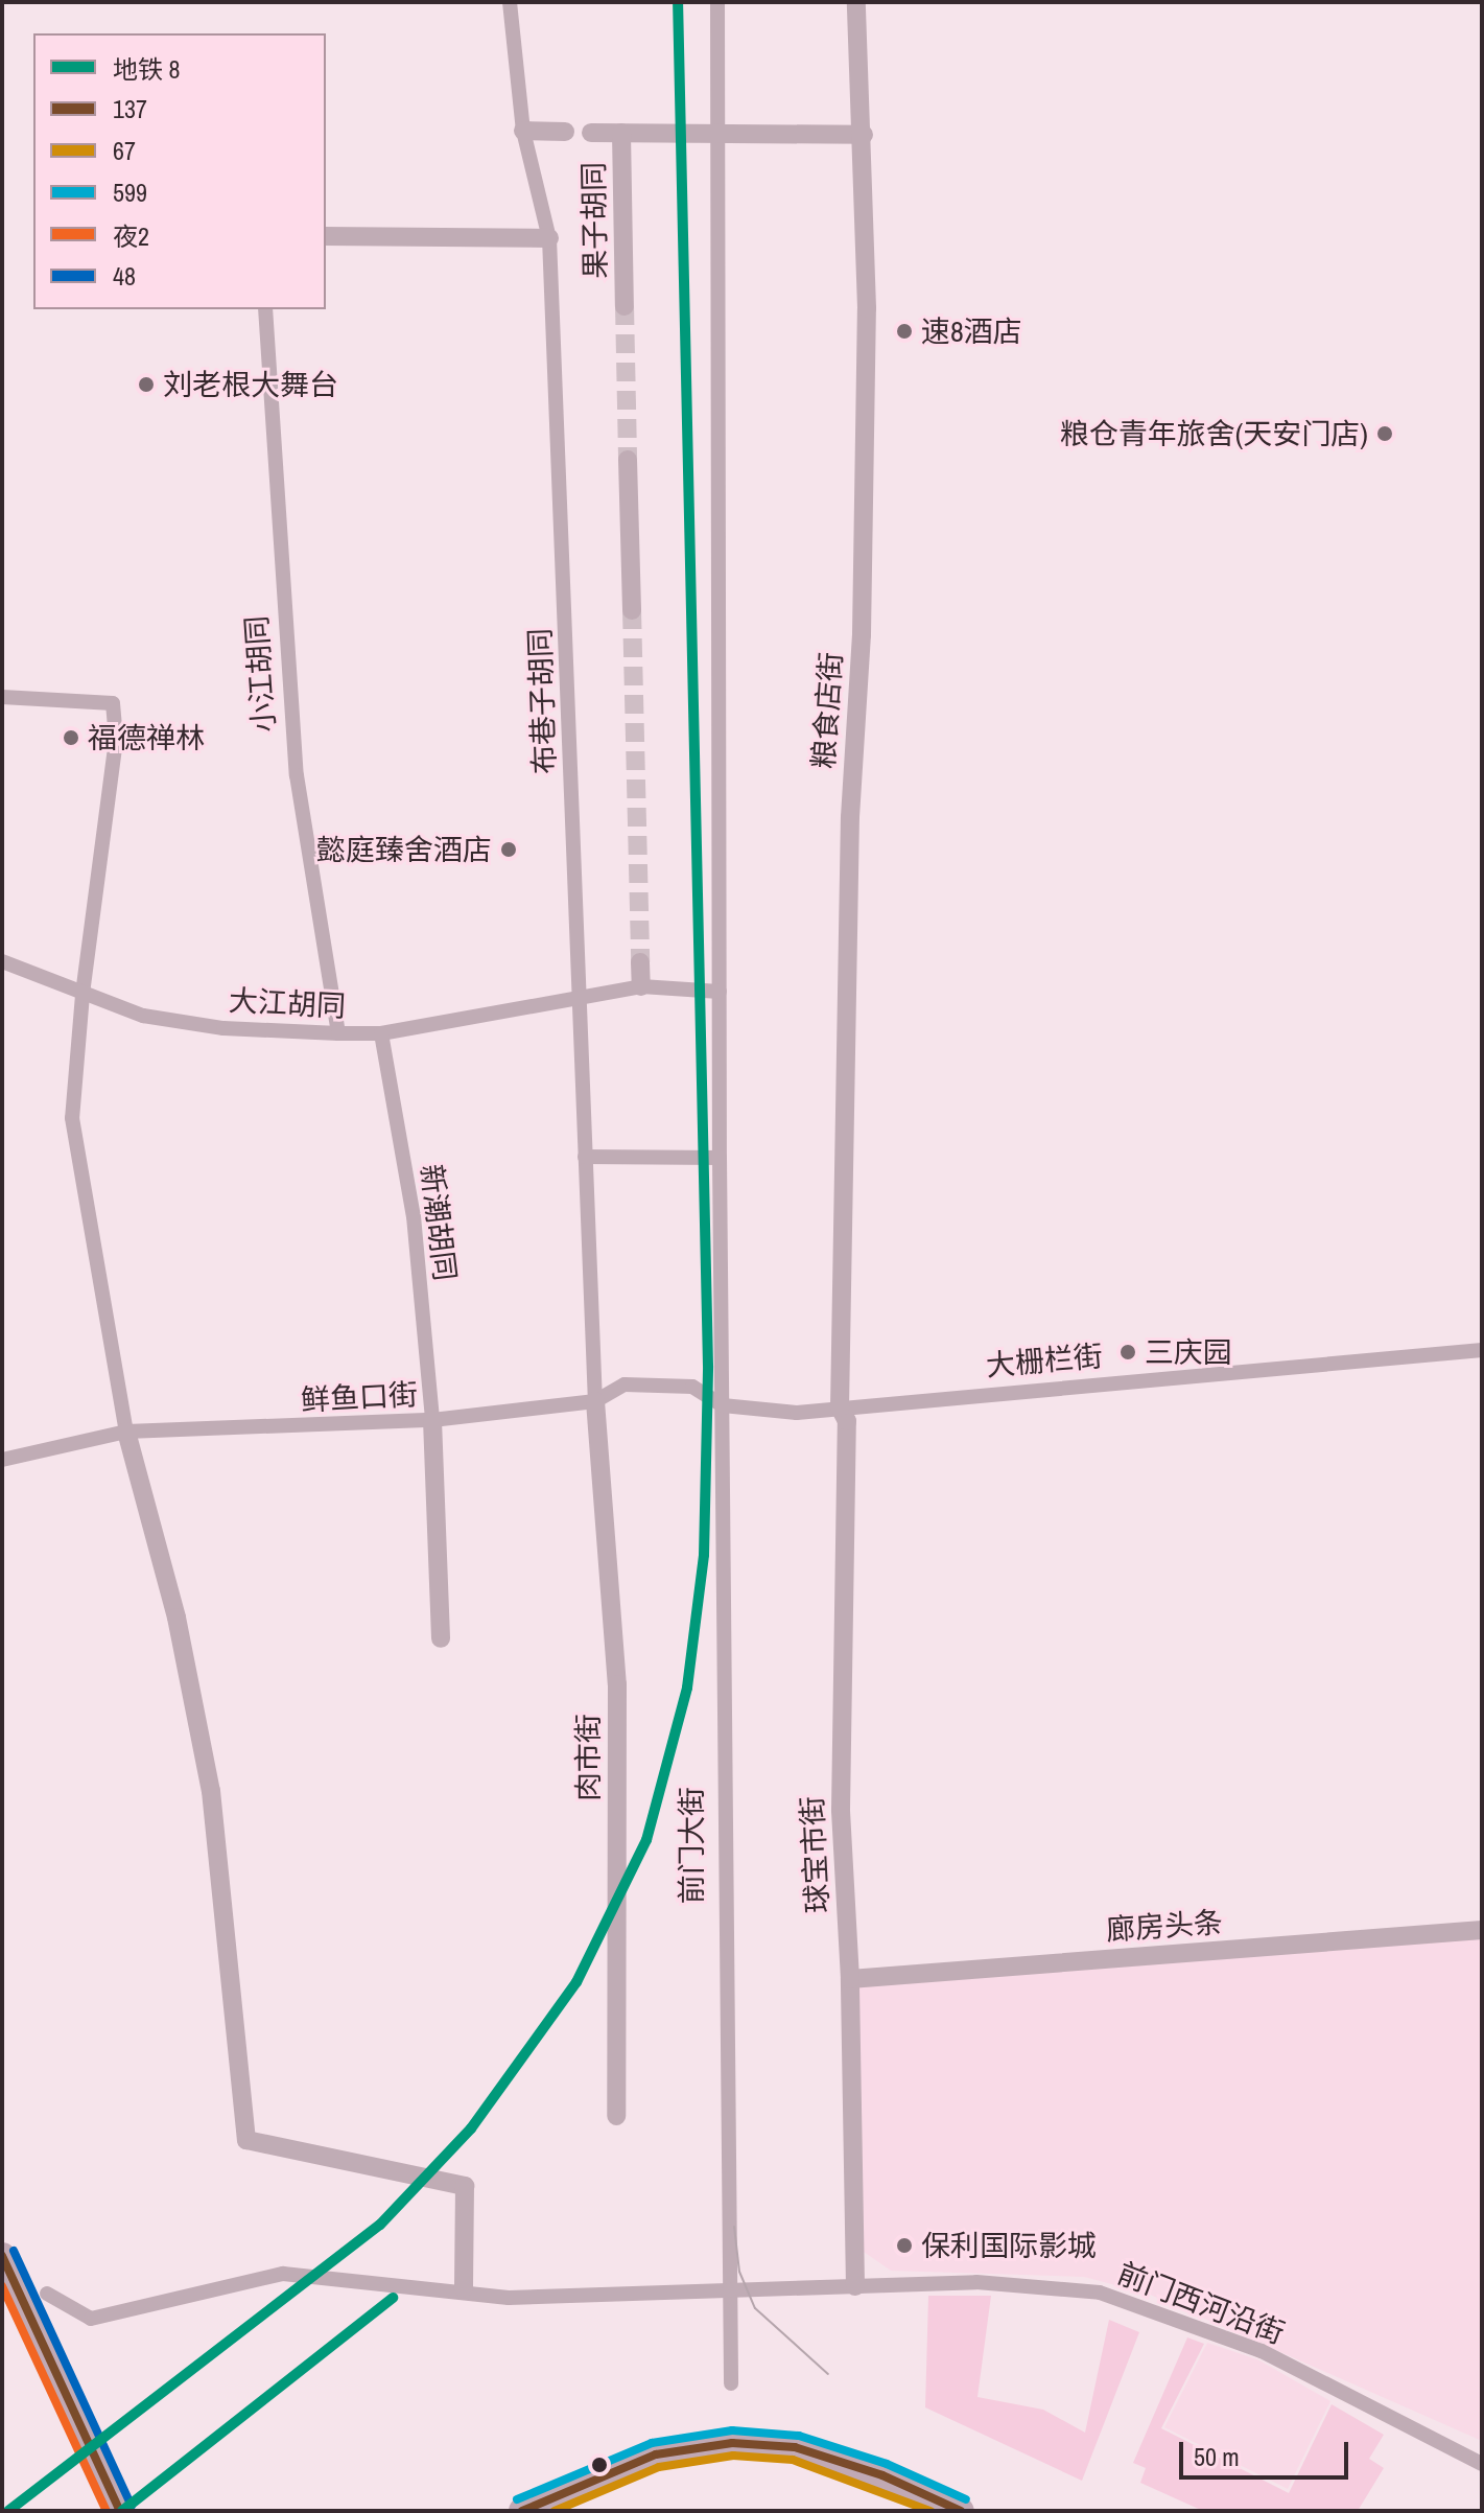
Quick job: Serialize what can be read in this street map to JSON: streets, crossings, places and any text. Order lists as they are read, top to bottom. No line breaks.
{"streets":{"street":["果子胡同","小江胡同","布巷子胡同","粮食店街","大江胡同","新潮胡同","大栅栏街","鲜鱼口街","肉市街","前门大街","球宝市街","廊房头条","前门西河沿街"]},"crossings":[["小江胡同","大江胡同"],["布巷子胡同","大江胡同"],["布巷子胡同","鲜鱼口街"],["布巷子胡同","肉市街"],["粮食店街","大栅栏街"],["粮食店街","球宝市街"],["大江胡同","新潮胡同"],["大江胡同","前门大街"],["新潮胡同","鲜鱼口街"],["大栅栏街","鲜鱼口街"],["大栅栏街","前门大街"],["大栅栏街","球宝市街"],["鲜鱼口街","肉市街"],["鲜鱼口街","前门大街"],["前门大街","前门西河沿街"],["球宝市街","廊房头条"],["球宝市街","前门西河沿街"]],"places":["速8酒店","刘老根大舞台","粮仓青年旅舍(天安门店)","福德禅林","懿庭臻舍酒店","三庆园","保利国际影城"],"lines":["metro line 8","transit line 48","transit line 137","transit line 夜2","transit line 599","transit line 67"],"legend":["地铁 8","137","67","599","夜2","48"],"scale_bar":"50 m"}
